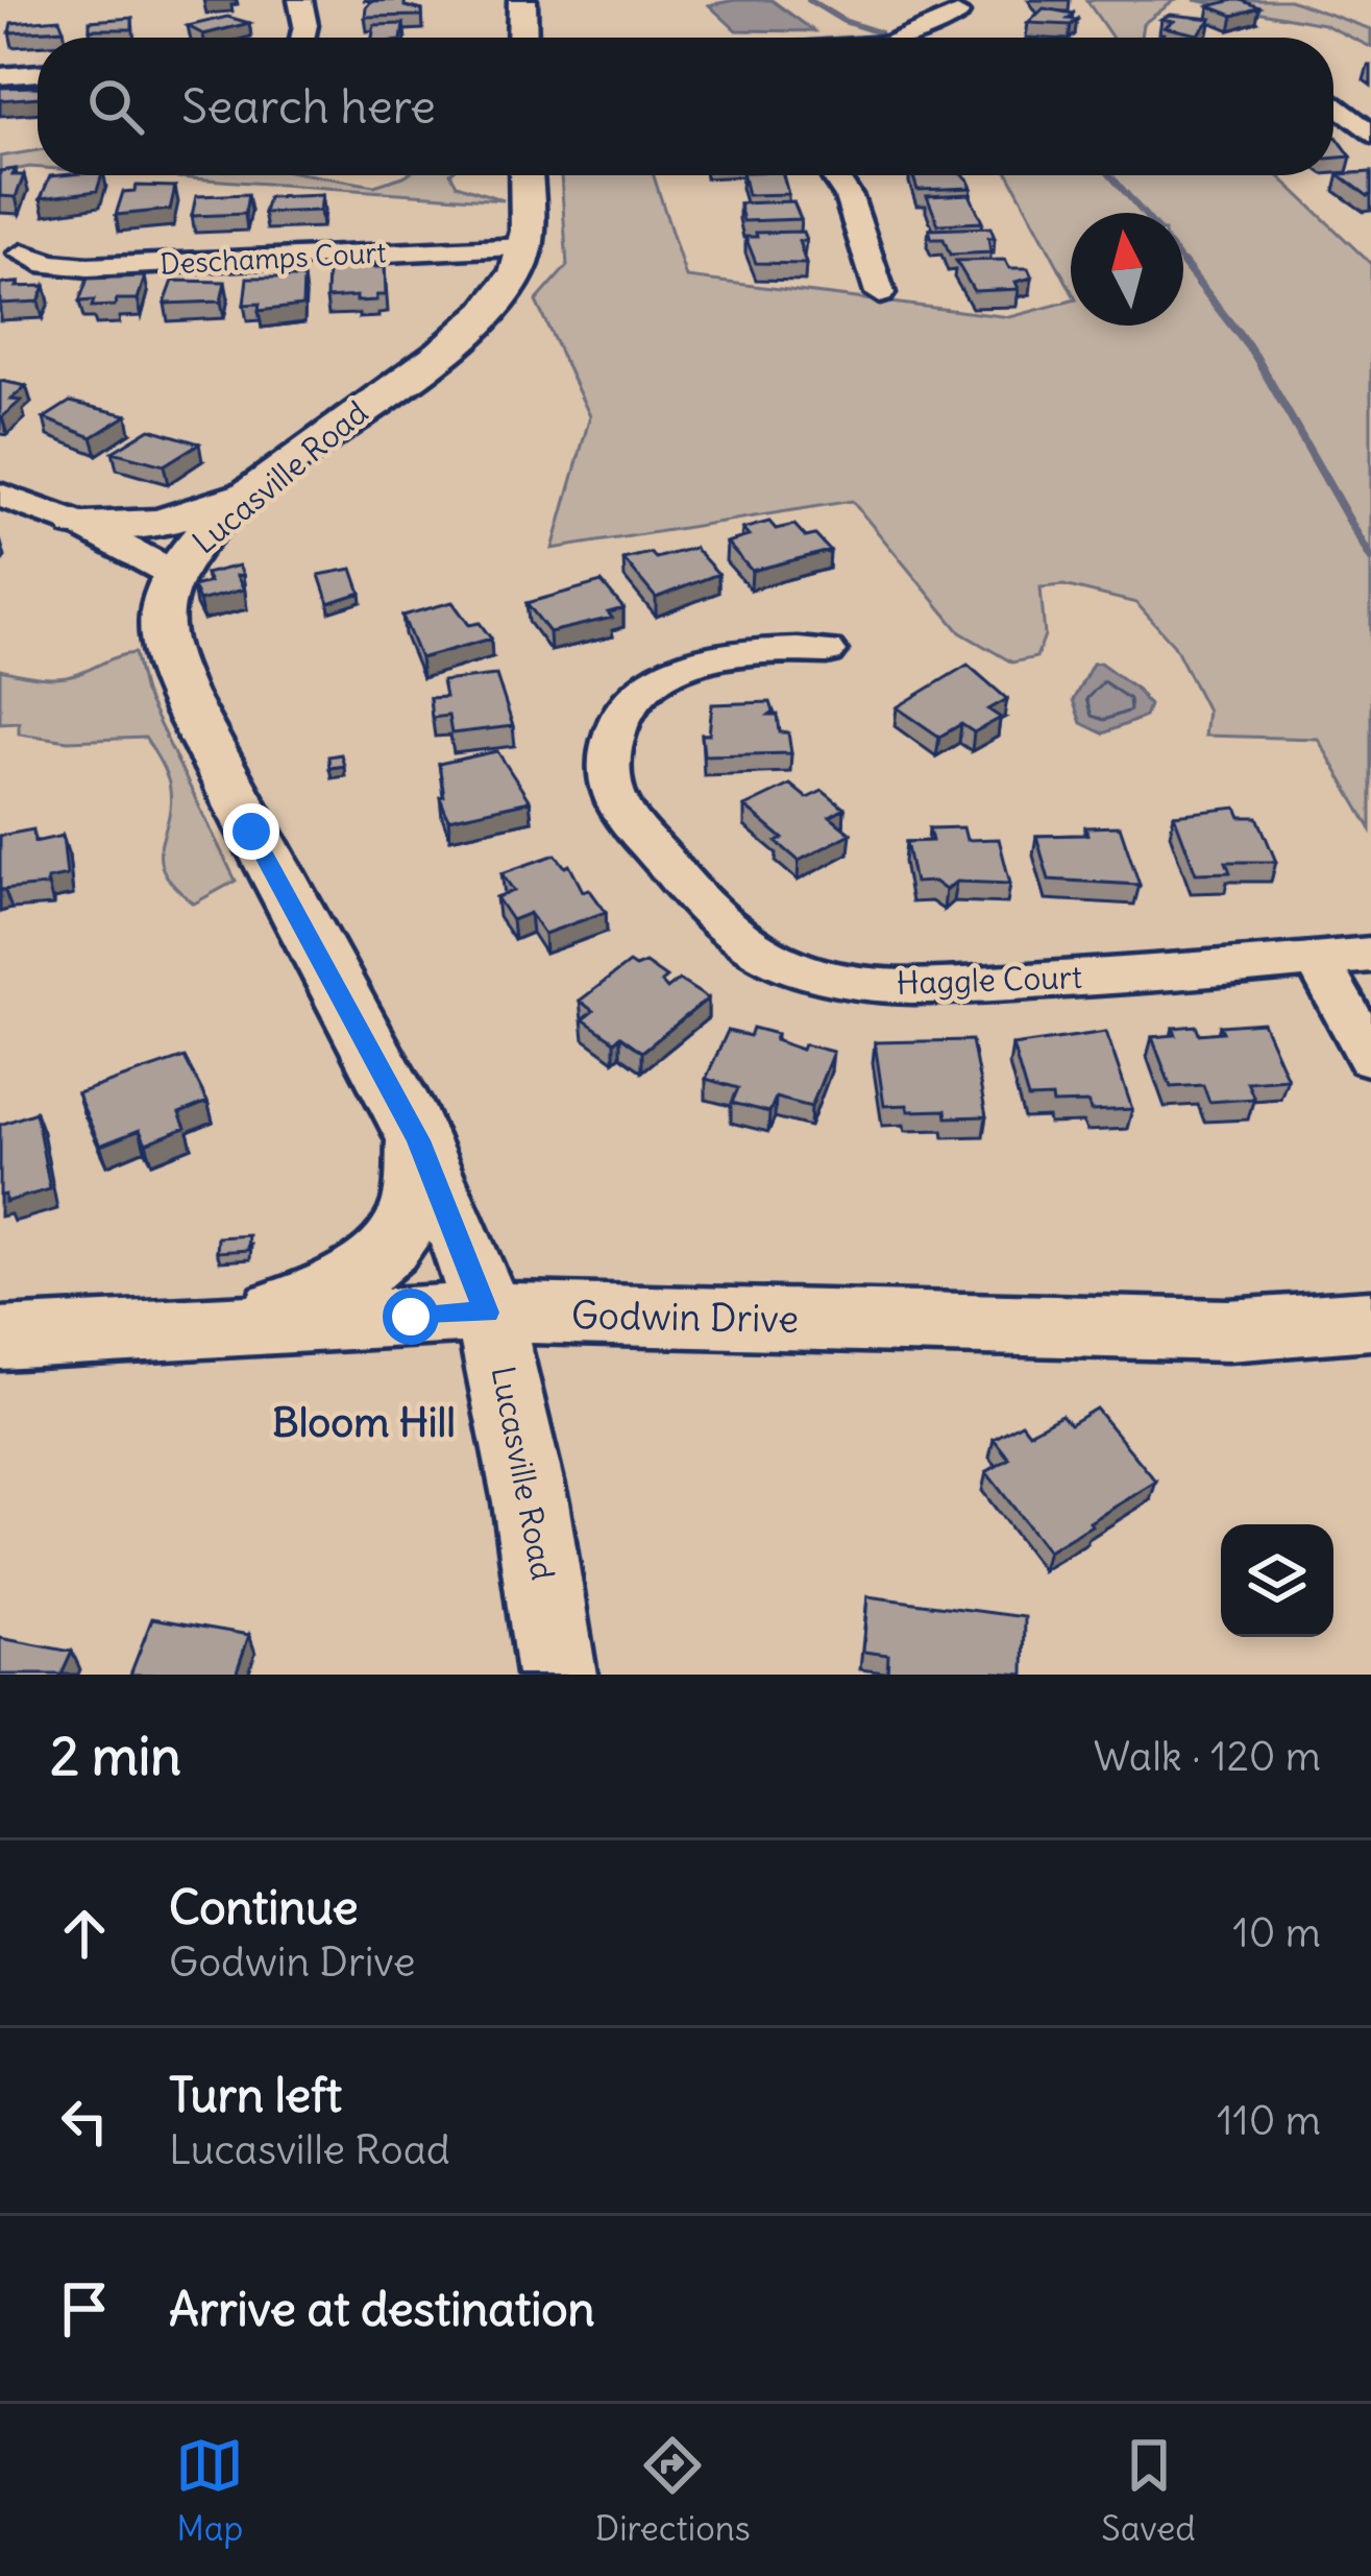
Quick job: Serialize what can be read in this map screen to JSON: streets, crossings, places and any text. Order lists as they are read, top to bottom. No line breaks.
{"streets":{"street":["Deschamps Court","Lucasville Road","Haggle Court","Godwin Drive"]},"crossings":[["Deschamps Court","Lucasville Road"],["Lucasville Road","Godwin Drive"]],"districts":["Bloom Hill"],"north":"top","page":{"search":"Search here","heading":["2 min","Walk · 120 m"],"list":[["Continue","Godwin Drive","10 m"],["Turn left","Lucasville Road","110 m"],"Arrive at destination"],"nav":["Map","Directions","Saved"]}}
